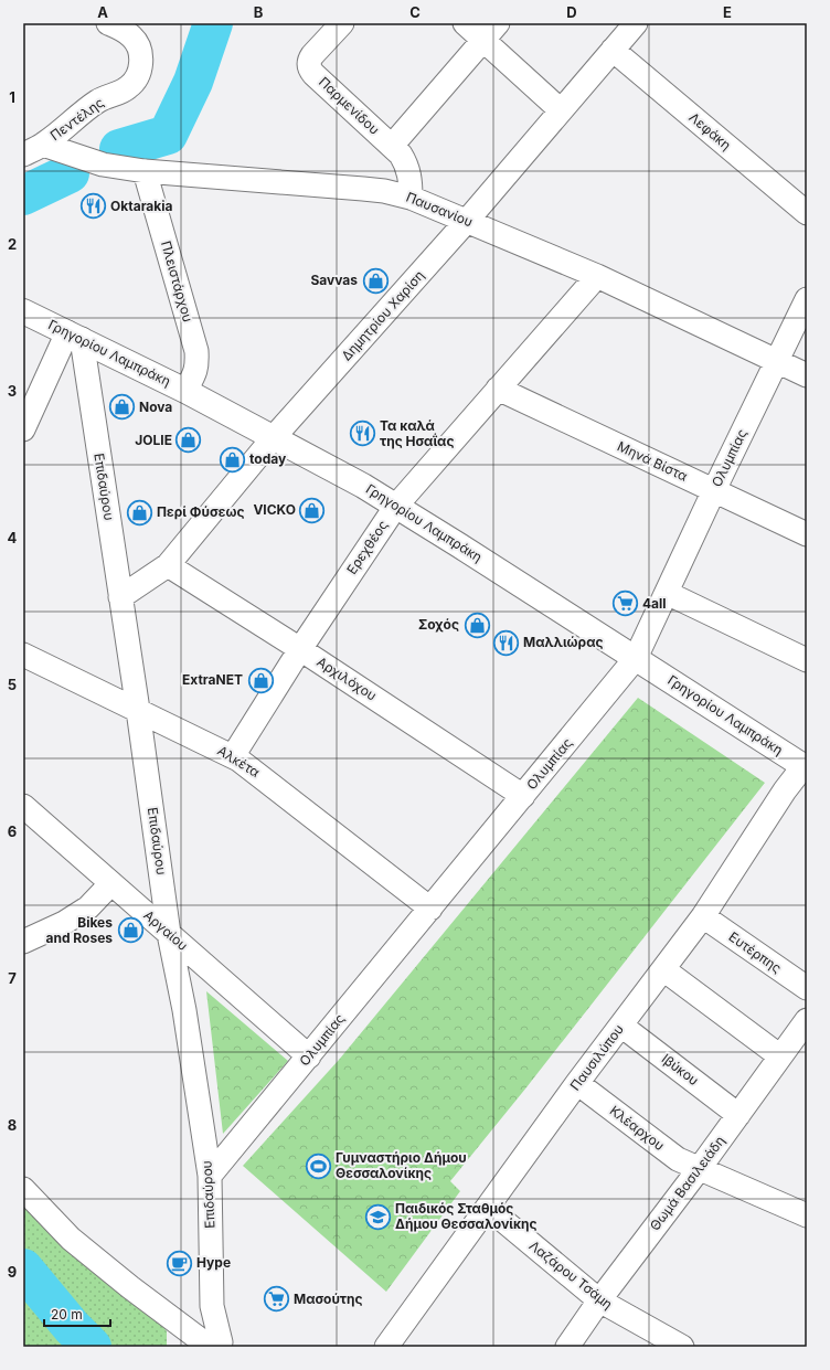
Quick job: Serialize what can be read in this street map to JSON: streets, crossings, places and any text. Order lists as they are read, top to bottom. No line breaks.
{"streets":{"main road":["Γρηγορίου Λαμπράκη"],"street":["Παρμενίδου","Πεντέλης","Λεφάκη","Παυσανίου","Πλειστάρχου","Δημητρίου Χαρίση","Ολυμπίας","Μηνά Βίστα","Επιδαύρου","Ερεχθέος","Αρχιλόχου","Αλκέτα","Αργαίου","Ευτέρπης","Παυσιλύπου","Ιβύκου","Κλέαρχου","Θωμά Βασιλειάδη","Λαζάρου Τσάμη"]},"crossings":[["Πεντέλης","Παυσανίου"],["Λεφάκη","Δημητρίου Χαρίση"],["Παυσανίου","Πλειστάρχου"],["Παυσανίου","Δημητρίου Χαρίση"],["Παυσανίου","Ολυμπίας"],["Παυσανίου","Ερεχθέος"],["Πλειστάρχου","Γρηγορίου Λαμπράκη"],["Δημητρίου Χαρίση","Γρηγορίου Λαμπράκη"],["Δημητρίου Χαρίση","Επιδαύρου"],["Δημητρίου Χαρίση","Αρχιλόχου"],["Γρηγορίου Λαμπράκη","Ολυμπίας"],["Γρηγορίου Λαμπράκη","Επιδαύρου"],["Γρηγορίου Λαμπράκη","Ερεχθέος"],["Γρηγορίου Λαμπράκη","Παυσιλύπου"],["Ολυμπίας","Μηνά Βίστα"],["Ολυμπίας","Επιδαύρου"],["Ολυμπίας","Αρχιλόχου"],["Ολυμπίας","Αλκέτα"],["Ολυμπίας","Αργαίου"],["Μηνά Βίστα","Ερεχθέος"],["Επιδαύρου","Αλκέτα"],["Επιδαύρου","Αργαίου"],["Ερεχθέος","Αρχιλόχου"],["Ερεχθέος","Αλκέτα"],["Ευτέρπης","Παυσιλύπου"],["Παυσιλύπου","Ιβύκου"],["Παυσιλύπου","Κλέαρχου"],["Παυσιλύπου","Λαζάρου Τσάμη"],["Ιβύκου","Θωμά Βασιλειάδη"],["Κλέαρχου","Θωμά Βασιλειάδη"],["Θωμά Βασιλειάδη","Λαζάρου Τσάμη"]],"places":{"restaurant":["Oktarakia","Τα καλά της Ησαΐας","Μαλλιώρας"],"shop":["Savvas","Nova","JOLIE","today","VICKO","Περί Φύσεως","Σοχός","ExtraNET","Bikes and Roses"],"supermarket":["4all","Μασούτης"],"sports":["Γυμναστήριο Δήμου Θεσσαλονίκης"],"school or university":["Παιδικός Σταθμός Δήμου Θεσσαλονίκης"],"cafe":["Hype"]},"scale_bar":"20 m","grid":{"columns":["A","B","C","D","E"],"rows":["1","2","3","4","5","6","7","8","9"]}}
